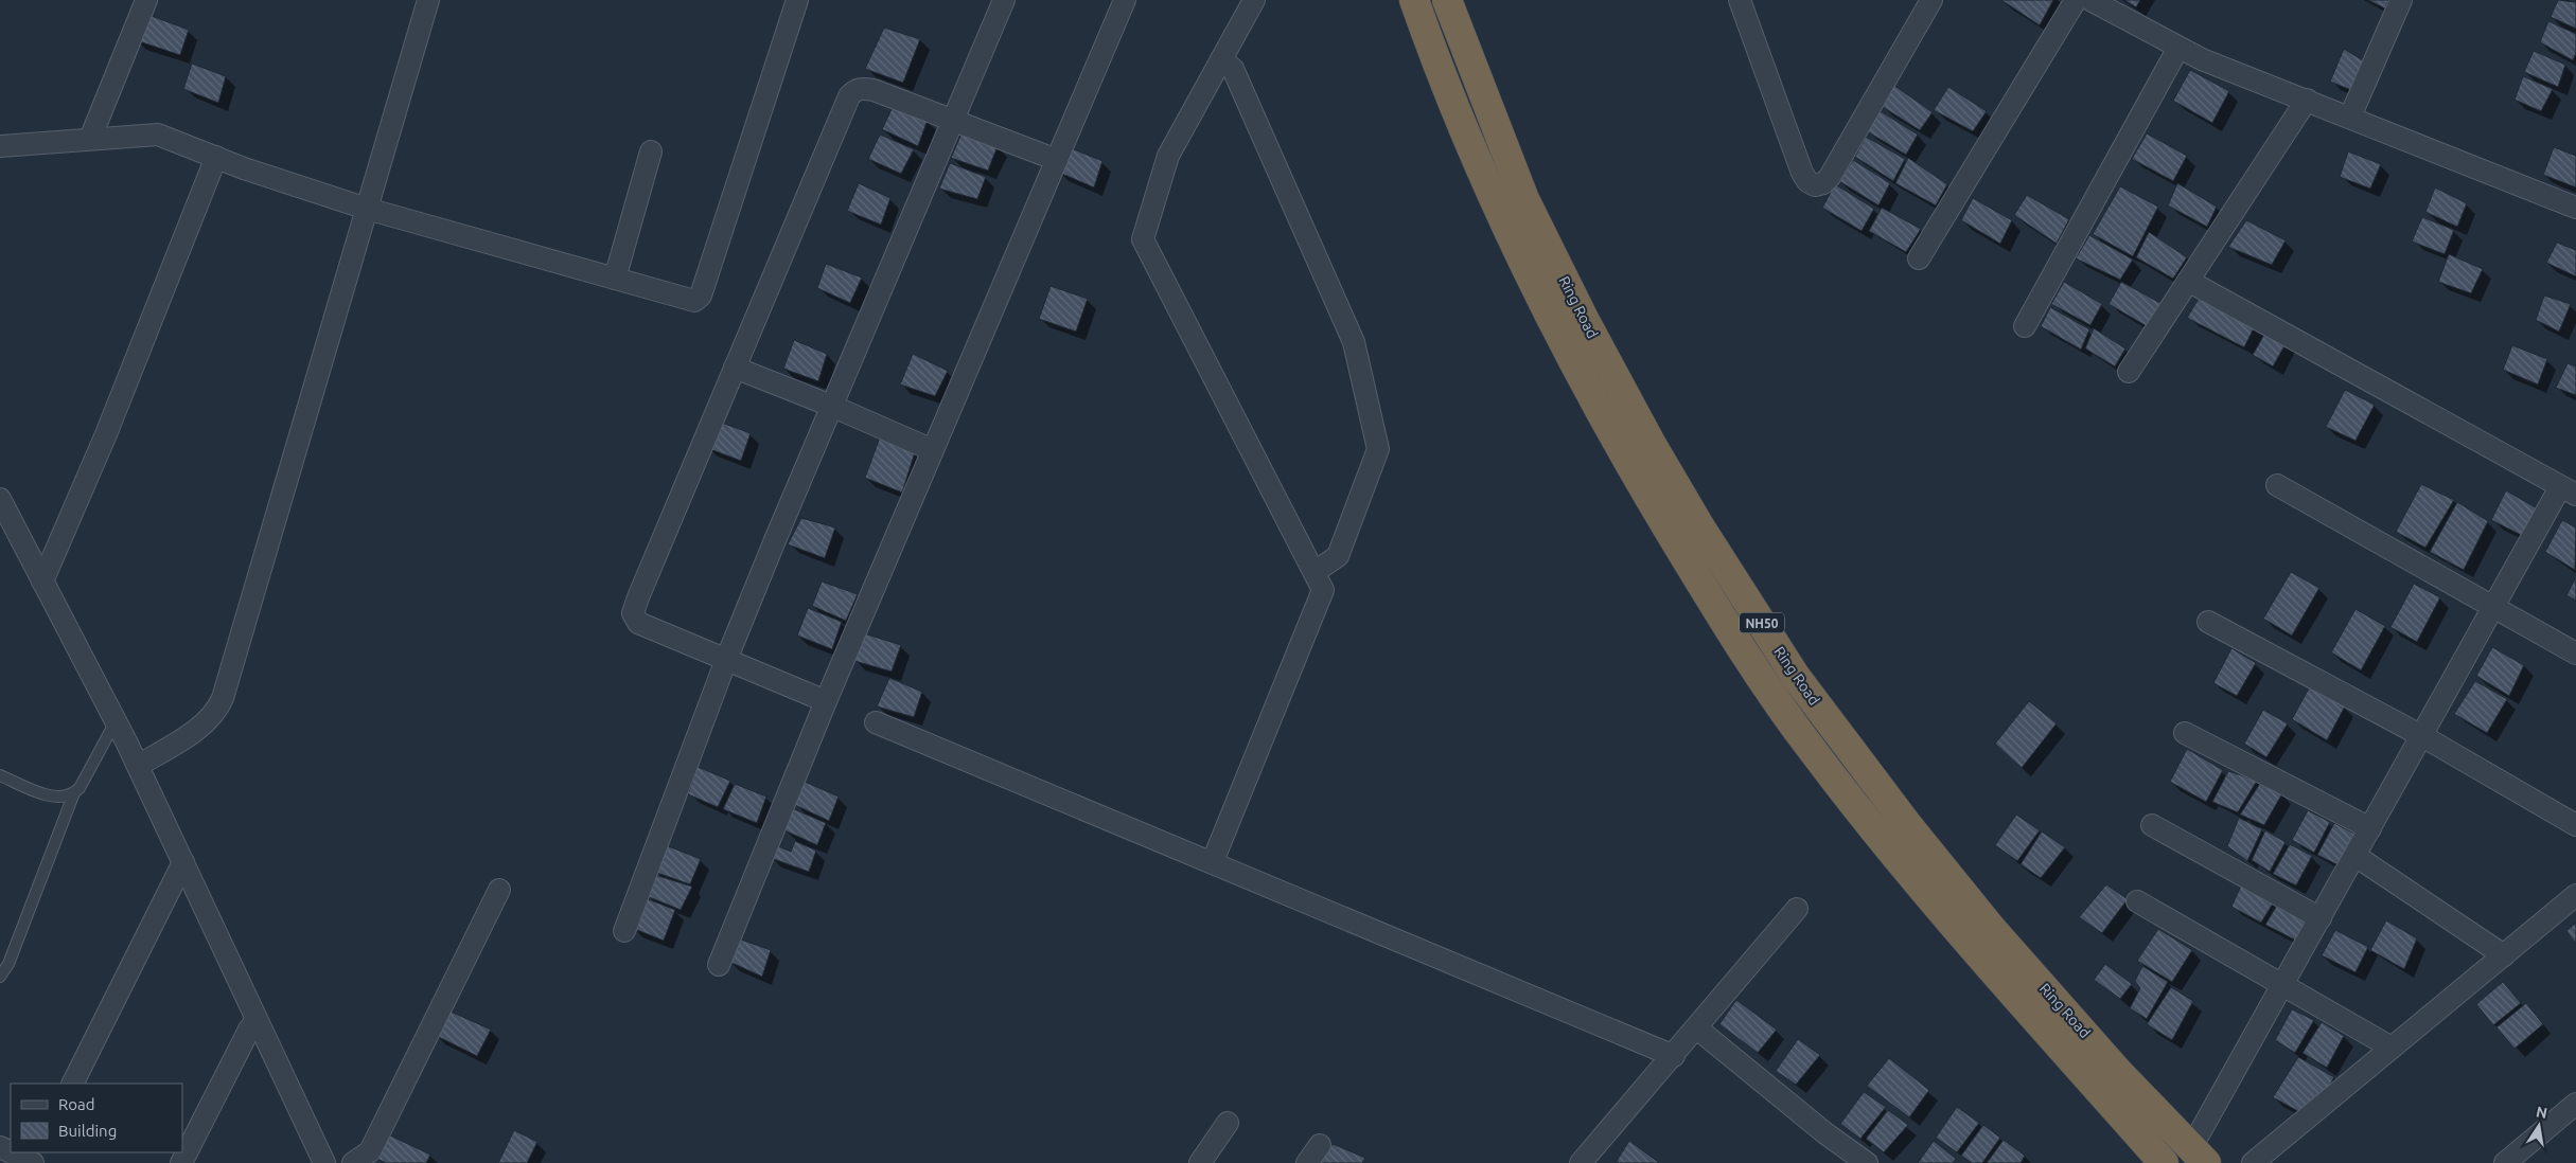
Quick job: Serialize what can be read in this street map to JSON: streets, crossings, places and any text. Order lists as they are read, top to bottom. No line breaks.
{"streets":{"highway":["Ring Road","NH50"]},"legend":["Road","Building"],"north":"top"}
